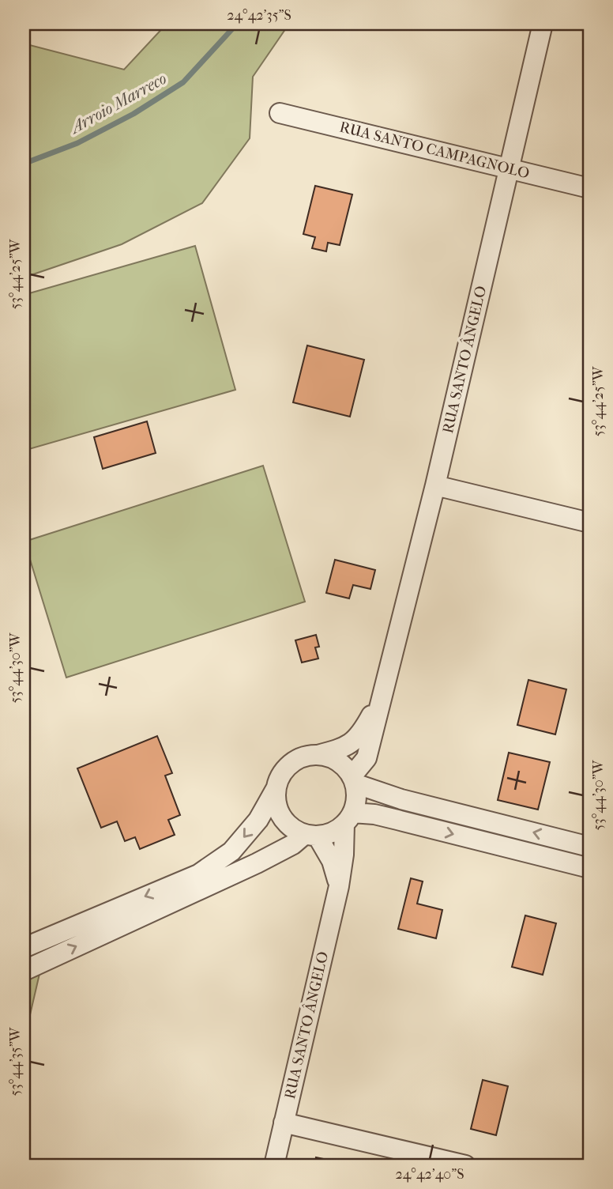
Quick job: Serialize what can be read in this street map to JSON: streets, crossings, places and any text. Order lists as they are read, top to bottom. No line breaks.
{"streets":{"street":["RUA SANTO CAMPAGNOLO","RUA SANTO ÂNGELO"]},"crossings":[["RUA SANTO CAMPAGNOLO","RUA SANTO ÂNGELO"]],"water":["Arroio Marreco"],"coordinates":["24°42'35\"S","53°44'25\"W","53°44'30\"W","53°44'35\"W","24°42'40\"S"]}
